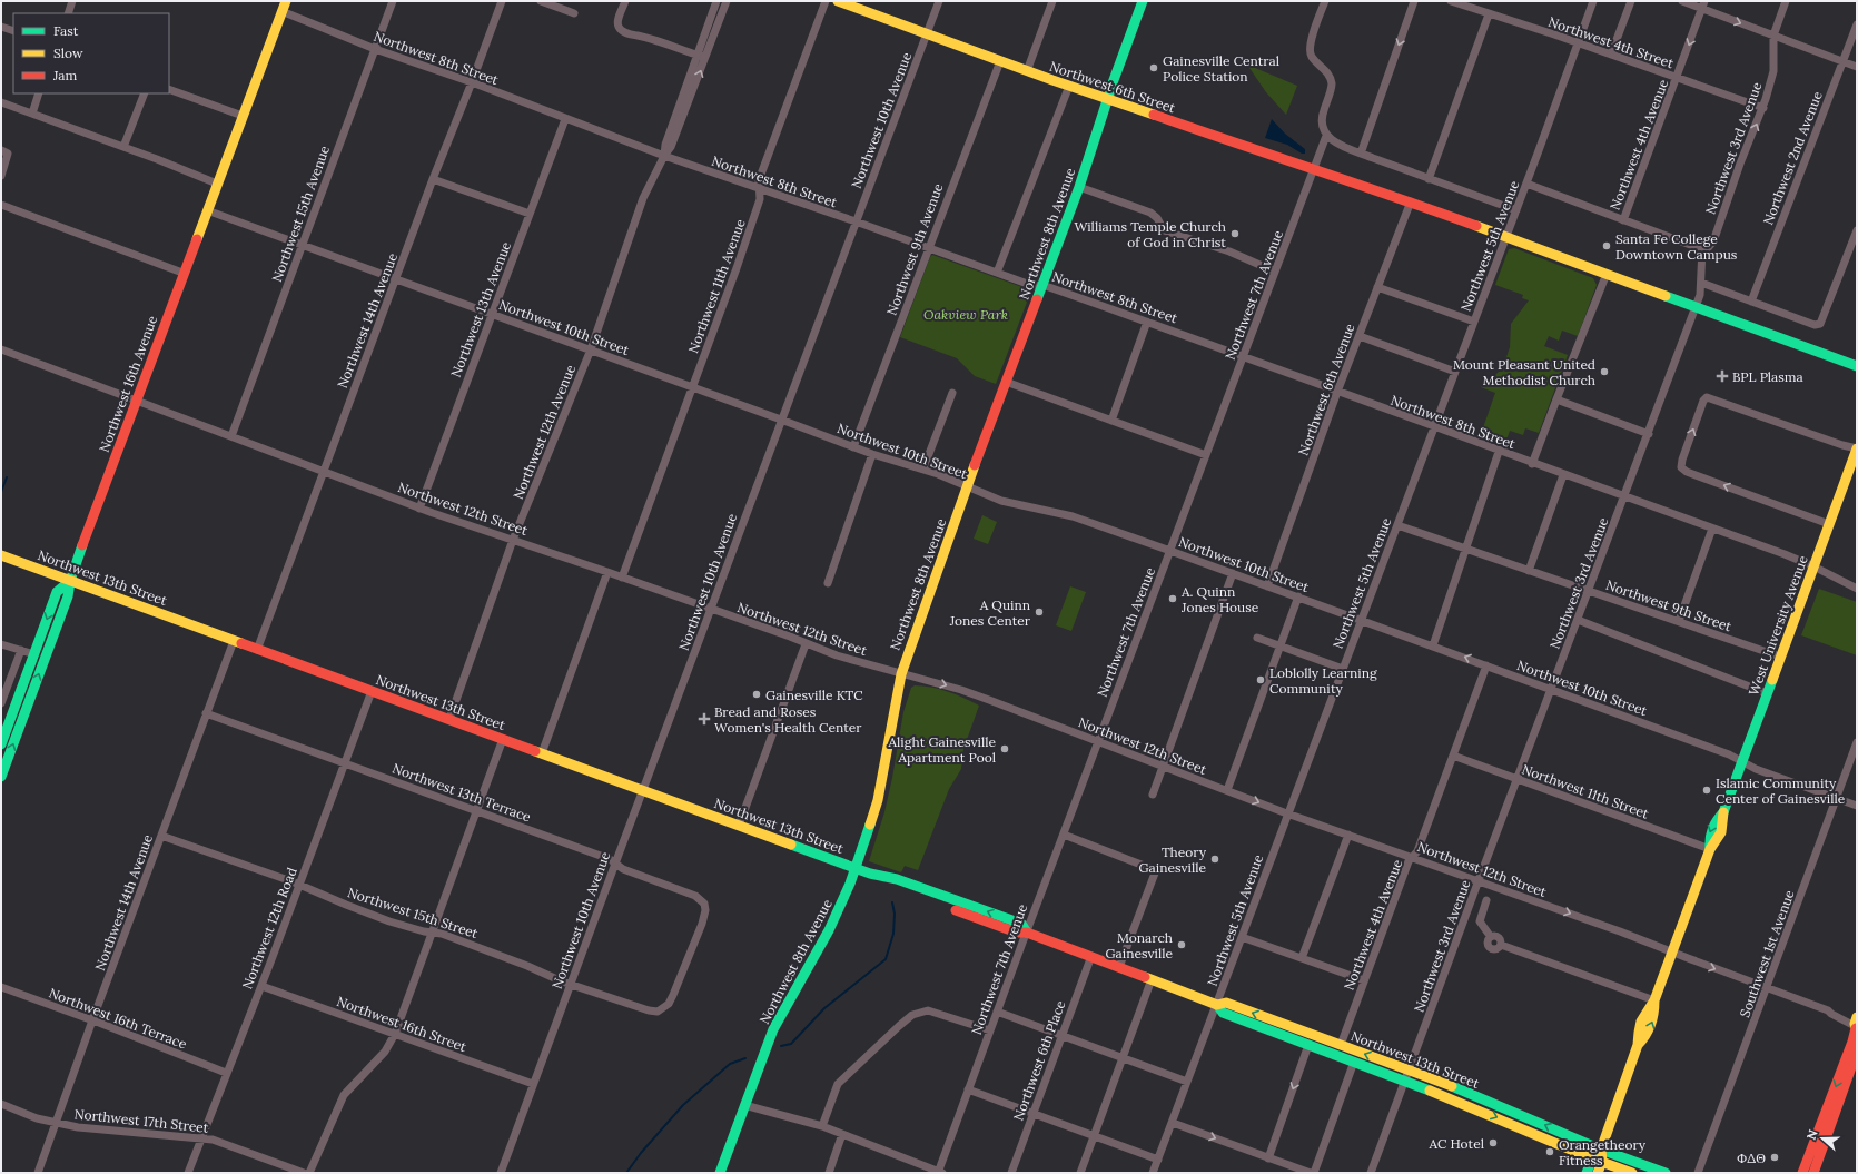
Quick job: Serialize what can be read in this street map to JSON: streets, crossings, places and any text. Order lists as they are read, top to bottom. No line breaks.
{"streets":{"main road":["Northwest 6th Street","Northwest 8th Avenue","Northwest 16th Avenue","Northwest 13th Street","West University Avenue"],"street":["Northwest 4th Street","Northwest 8th Street","Northwest 10th Avenue","Northwest 4th Avenue","Northwest 3rd Avenue","Northwest 2nd Avenue","Northwest 15th Avenue","Northwest 5th Avenue","Northwest 9th Avenue","Northwest 11th Avenue","Northwest 7th Avenue","Northwest 13th Avenue","Northwest 14th Avenue","Northwest 10th Street","Northwest 6th Avenue","Northwest 12th Avenue","Northwest 12th Street","Northwest 9th Street","Northwest 11th Street","Northwest 13th Terrace","Northwest 15th Street","Northwest 12th Road","Southwest 1st Avenue","Northwest 16th Terrace","Northwest 16th Street","Northwest 6th Place","Northwest 17th Street"]},"crossings":[["Northwest 4th Street","Northwest 4th Avenue"],["Northwest 4th Street","Northwest 3rd Avenue"],["Northwest 4th Street","Northwest 5th Avenue"],["Northwest 8th Street","Northwest 10th Avenue"],["Northwest 8th Street","Northwest 3rd Avenue"],["Northwest 8th Street","Northwest 15th Avenue"],["Northwest 8th Street","Northwest 8th Avenue"],["Northwest 8th Street","Northwest 5th Avenue"],["Northwest 8th Street","Northwest 9th Avenue"],["Northwest 8th Street","Northwest 11th Avenue"],["Northwest 8th Street","Northwest 7th Avenue"],["Northwest 8th Street","Northwest 13th Avenue"],["Northwest 8th Street","Northwest 14th Avenue"],["Northwest 8th Street","Northwest 16th Avenue"],["Northwest 8th Street","Northwest 6th Avenue"],["Northwest 8th Street","Northwest 12th Avenue"],["Northwest 8th Street","West University Avenue"],["Northwest 6th Street","Northwest 10th Avenue"],["Northwest 6th Street","Northwest 3rd Avenue"],["Northwest 6th Street","Northwest 8th Avenue"],["Northwest 6th Street","Northwest 5th Avenue"],["Northwest 6th Street","Northwest 9th Avenue"],["Northwest 6th Street","Northwest 7th Avenue"],["Northwest 6th Street","Northwest 6th Avenue"],["Northwest 10th Avenue","Northwest 10th Street"],["Northwest 10th Avenue","Northwest 12th Street"],["Northwest 10th Avenue","Northwest 13th Street"],["Northwest 10th Avenue","Northwest 13th Terrace"],["Northwest 10th Avenue","Northwest 15th Street"],["Northwest 10th Avenue","Northwest 16th Street"],["Northwest 4th Avenue","Northwest 10th Street"],["Northwest 4th Avenue","Northwest 12th Street"],["Northwest 4th Avenue","Northwest 13th Street"],["Northwest 4th Avenue","Northwest 11th Street"],["Northwest 3rd Avenue","Northwest 10th Street"],["Northwest 3rd Avenue","Northwest 12th Street"],["Northwest 3rd Avenue","Northwest 13th Street"],["Northwest 3rd Avenue","Northwest 9th Street"],["Northwest 3rd Avenue","Northwest 11th Street"],["Northwest 15th Avenue","Northwest 10th Street"],["Northwest 15th Avenue","Northwest 12th Street"],["Northwest 8th Avenue","Northwest 10th Street"],["Northwest 8th Avenue","Northwest 12th Street"],["Northwest 5th Avenue","Northwest 10th Street"],["Northwest 5th Avenue","Northwest 12th Street"],["Northwest 5th Avenue","Northwest 13th Street"],["Northwest 5th Avenue","Northwest 9th Street"],["Northwest 9th Avenue","Northwest 10th Street"],["Northwest 11th Avenue","Northwest 10th Street"],["Northwest 11th Avenue","Northwest 12th Street"],["Northwest 7th Avenue","Northwest 10th Street"],["Northwest 7th Avenue","Northwest 12th Street"],["Northwest 7th Avenue","Northwest 13th Street"],["Northwest 13th Avenue","Northwest 10th Street"],["Northwest 13th Avenue","Northwest 12th Street"],["Northwest 14th Avenue","Northwest 10th Street"],["Northwest 14th Avenue","Northwest 12th Street"],["Northwest 14th Avenue","Northwest 13th Street"],["Northwest 14th Avenue","Northwest 13th Terrace"],["Northwest 14th Avenue","Northwest 15th Street"],["Northwest 14th Avenue","Northwest 16th Terrace"],["Northwest 14th Avenue","Northwest 17th Street"],["Northwest 10th Street","Northwest 16th Avenue"],["Northwest 10th Street","Northwest 6th Avenue"],["Northwest 10th Street","Northwest 12th Avenue"],["Northwest 10th Street","West University Avenue"],["Northwest 10th Street","Southwest 1st Avenue"],["Northwest 16th Avenue","Northwest 12th Street"],["Northwest 16th Avenue","Northwest 13th Street"],["Northwest 12th Avenue","Northwest 12th Street"],["Northwest 12th Avenue","Northwest 13th Street"],["Northwest 12th Street","West University Avenue"],["Northwest 12th Street","Southwest 1st Avenue"],["Northwest 13th Street","West University Avenue"],["Northwest 13th Street","Northwest 12th Road"],["Northwest 13th Street","Northwest 6th Place"],["Northwest 9th Street","West University Avenue"],["West University Avenue","Northwest 11th Street"],["Northwest 13th Terrace","Northwest 15th Street"],["Northwest 13th Terrace","Northwest 12th Road"],["Northwest 15th Street","Northwest 12th Road"],["Northwest 12th Road","Northwest 16th Terrace"],["Northwest 12th Road","Northwest 16th Street"],["Northwest 12th Road","Northwest 17th Street"]],"parks":["Oakview Park"],"places":{"other":["Gainesville Central Police Station","Williams Temple Church of God in Christ","Santa Fe College Downtown Campus","Mount Pleasant United Methodist Church","A. Quinn Jones House","A Quinn Jones Center","Loblolly Learning Community","Gainesville KTC","Alight Gainesville Apartment Pool","Islamic Community Center of Gainesville","Theory Gainesville","Monarch Gainesville","AC Hotel","Orangetheory Fitness","ΦΔΘ"],"health":["BPL Plasma","Bread and Roses Women's Health Center"]},"legend":["Fast","Slow","Jam"],"north":"left"}
